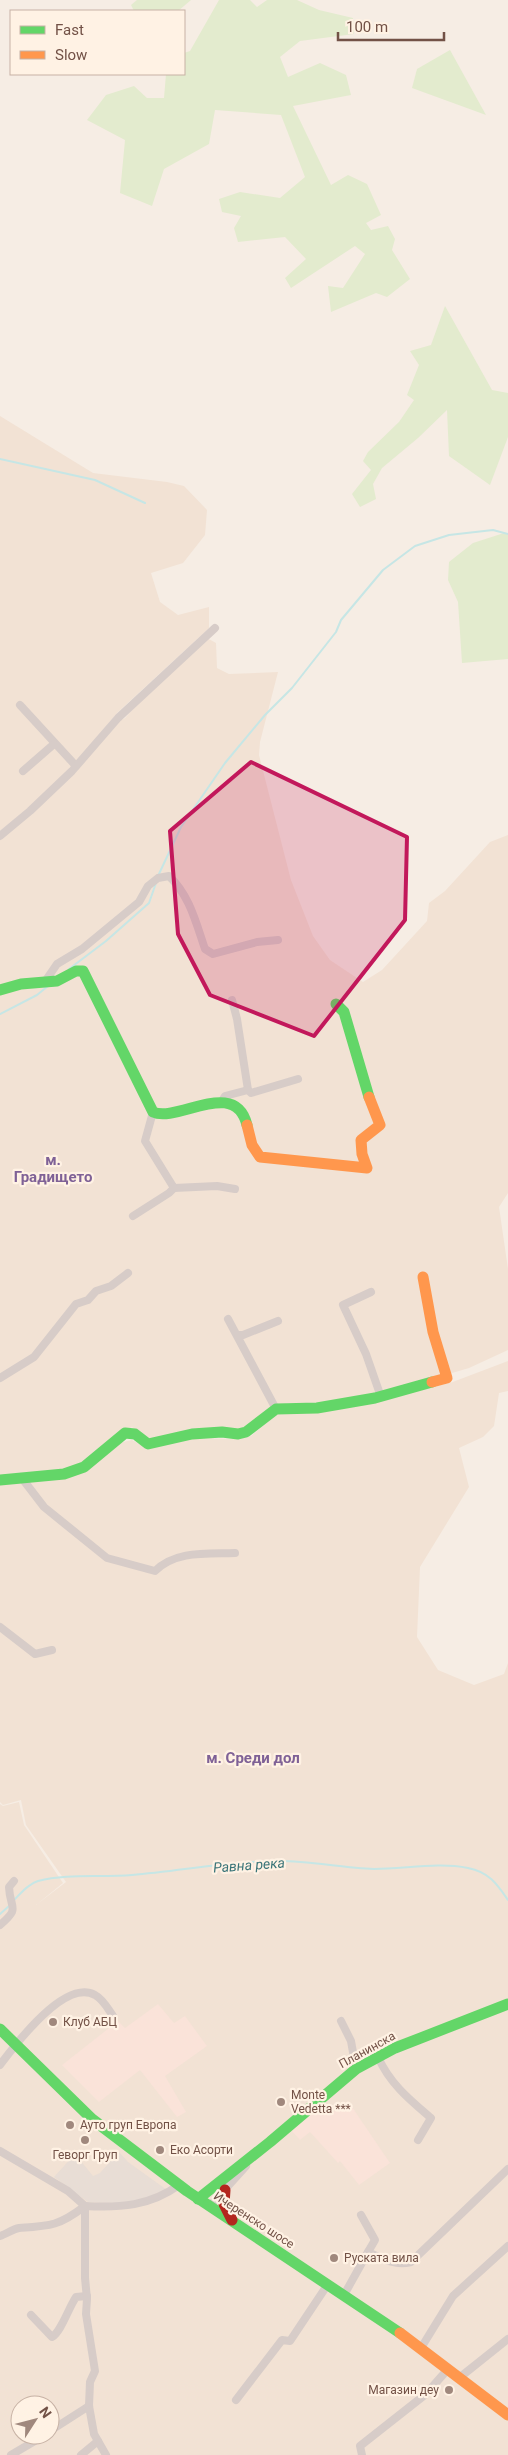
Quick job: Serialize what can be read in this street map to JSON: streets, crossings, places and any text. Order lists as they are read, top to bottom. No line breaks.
{"streets":{"street":["Планинска","Ичеренско шосе"]},"crossings":[["Планинска","Ичеренско шосе"]],"districts":["м. Градището","м. Среди дол"],"water":["Равна река"],"places":["Клуб АБЦ","Monte Vedetta ***","Ауто груп Европа","Геворг Груп","Еко Асорти","Руската вила","Магазин деу"],"legend":["Fast","Slow"],"scale_bar":"100 m","north":"top right"}
